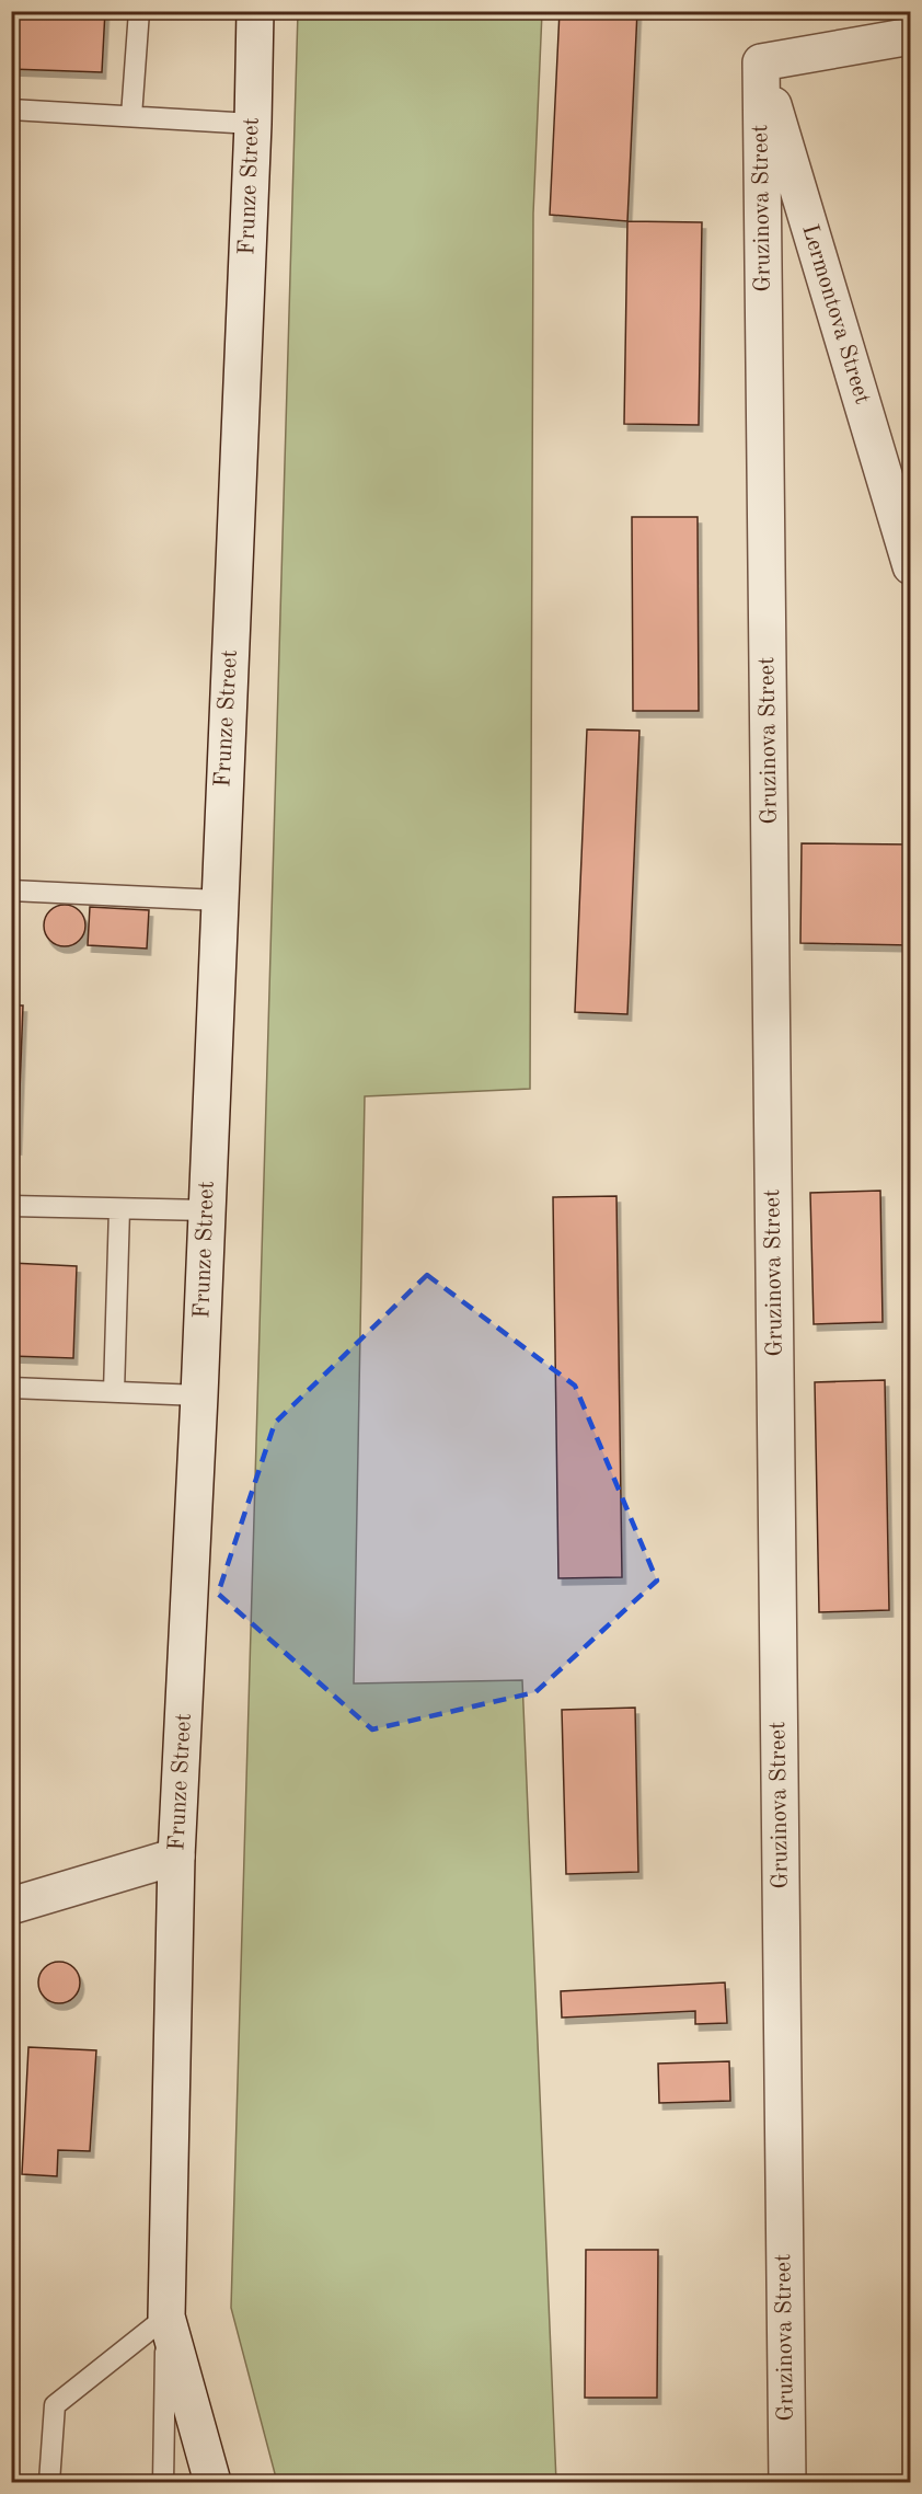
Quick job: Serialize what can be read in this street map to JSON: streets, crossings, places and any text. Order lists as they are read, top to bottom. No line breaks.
{"streets":{"street":["Frunze Street","Gruzinova Street","Lermontova Street"]},"crossings":[["Gruzinova Street","Lermontova Street"]]}
